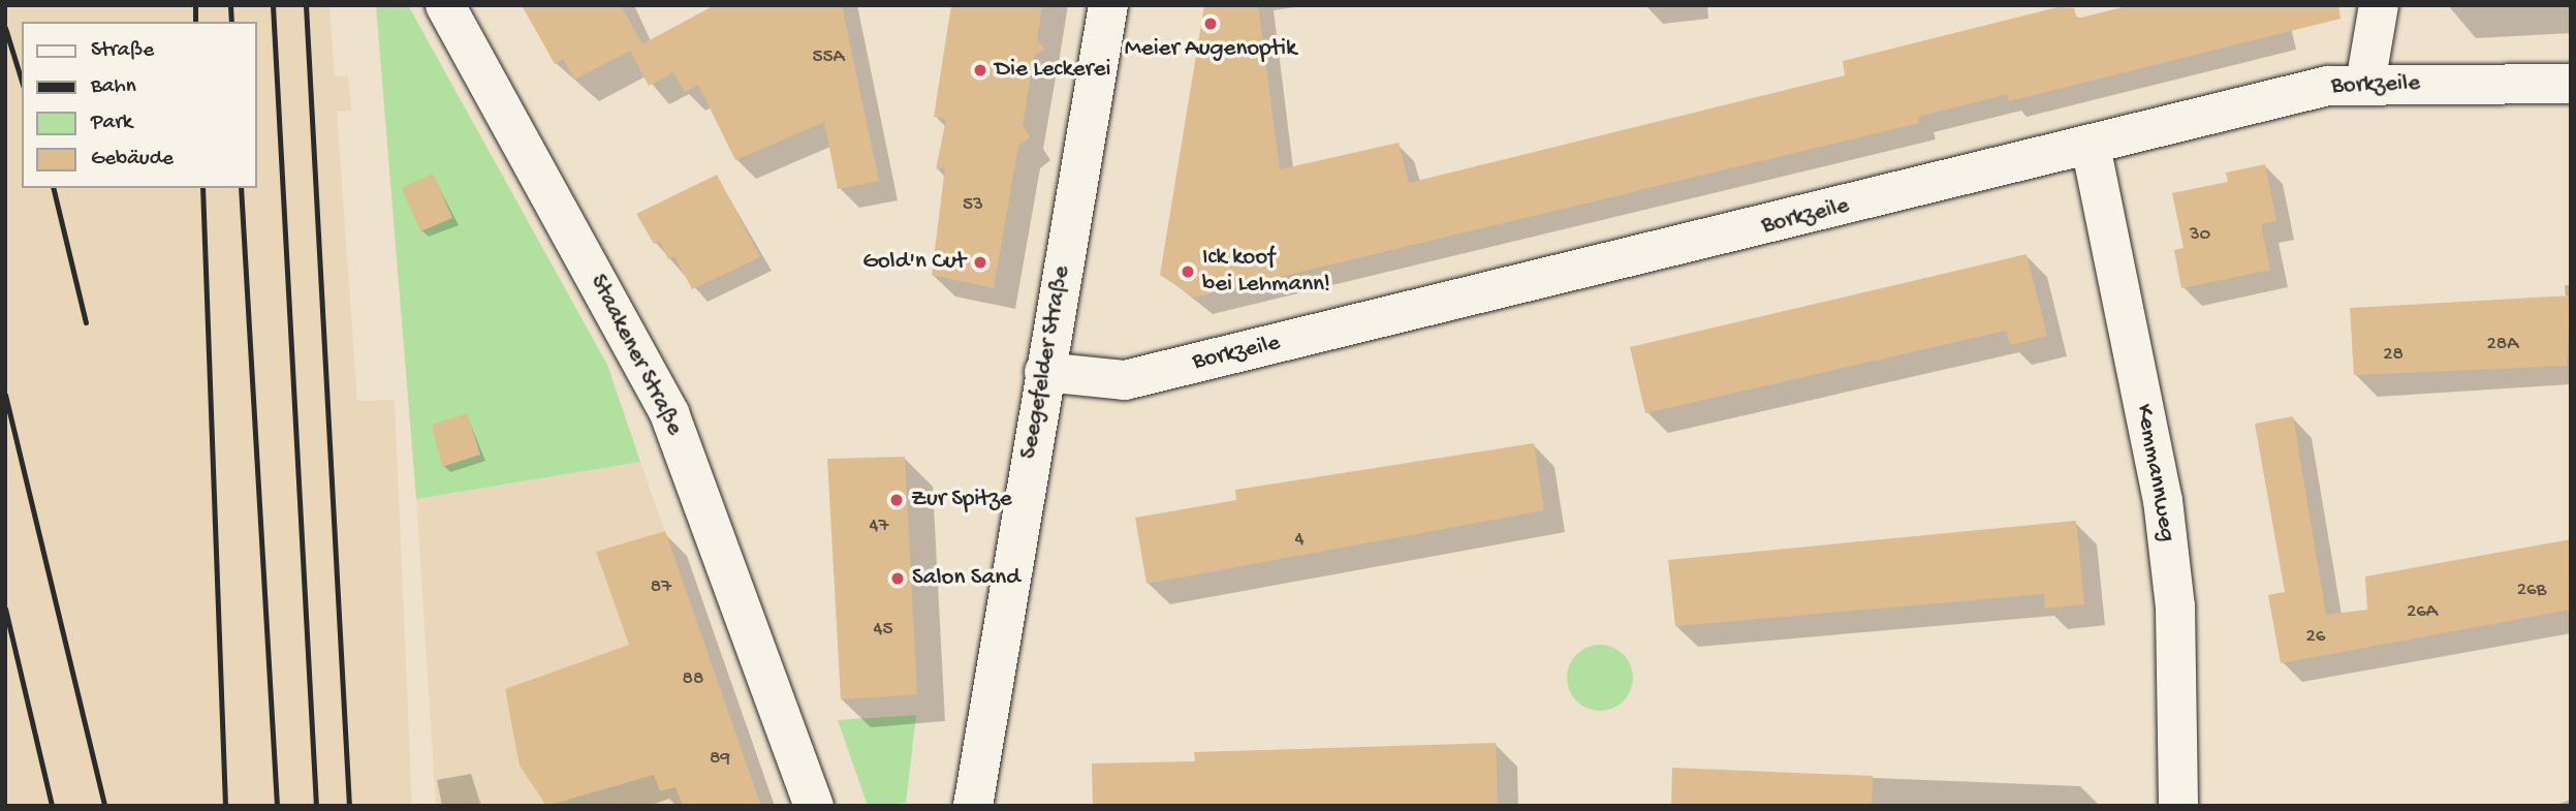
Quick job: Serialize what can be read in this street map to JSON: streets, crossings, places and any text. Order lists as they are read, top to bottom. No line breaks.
{"streets":{"street":["Borkzeile","Staakener Straße","Seegefelder Straße","Kemmannweg"]},"crossings":[["Borkzeile","Seegefelder Straße"],["Borkzeile","Kemmannweg"]],"places":["Meier Augenoptik","Die Leckerei","Gold'n Cut","Ick koof bei Lehmann!","Zur Spitze","Salon Sand"],"house_numbers":["55A","53","30","28A","28","47","4","87","26B","26A","45","26","88","89"],"legend":["Straße","Bahn","Park","Gebäude"]}
